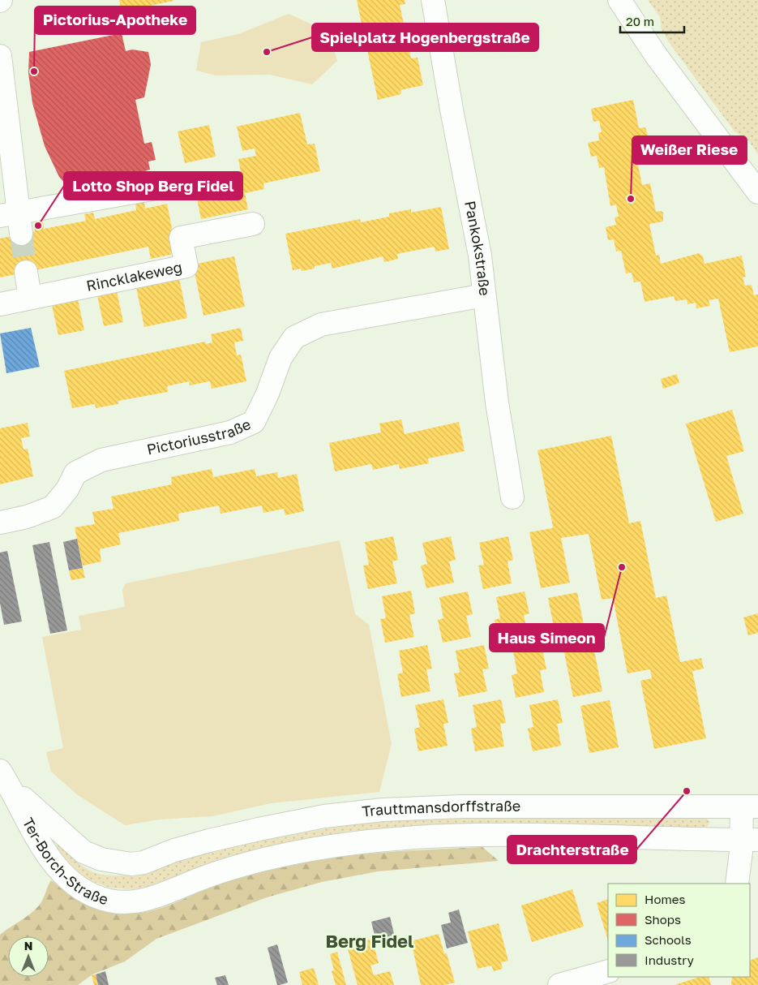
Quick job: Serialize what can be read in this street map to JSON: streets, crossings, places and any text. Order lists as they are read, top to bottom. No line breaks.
{"streets":{"street":["Pankokstraße","Rincklakeweg","Pictoriusstraße","Trauttmansdorffstraße","Ter-Borch-Straße"]},"crossings":[["Pankokstraße","Pictoriusstraße"],["Trauttmansdorffstraße","Ter-Borch-Straße"]],"districts":["Berg Fidel"],"places":["Spielplatz Hogenbergstraße","Pictorius-Apotheke","Weißer Riese","Lotto Shop Berg Fidel","Haus Simeon","Drachterstraße"],"legend":["Homes","Shops","Schools","Industry"],"scale_bar":"20 m","north":"top"}
